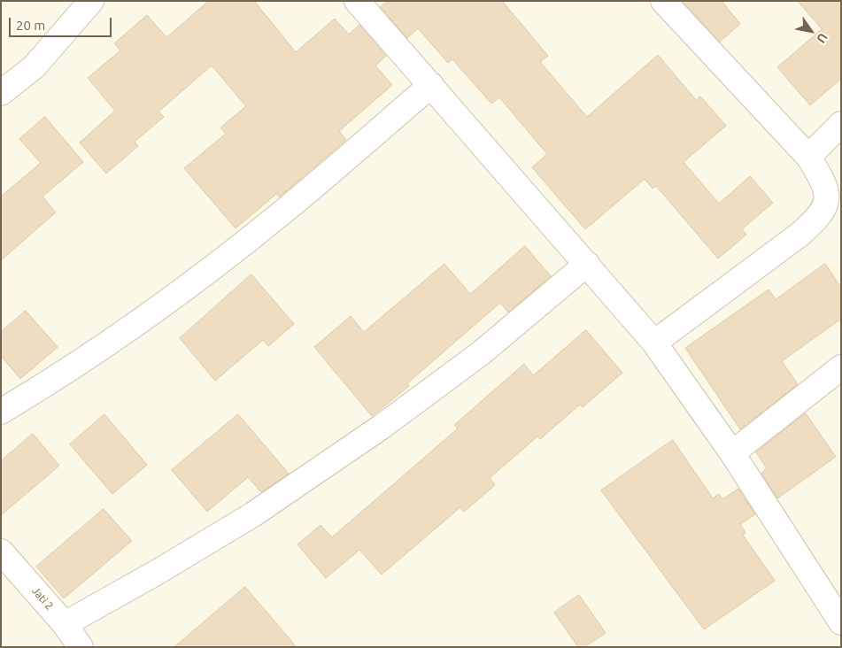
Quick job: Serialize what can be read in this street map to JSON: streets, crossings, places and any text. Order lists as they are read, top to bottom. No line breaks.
{"streets":{"street":["Jati 2"]},"scale_bar":"20 m","north":"bottom right"}
